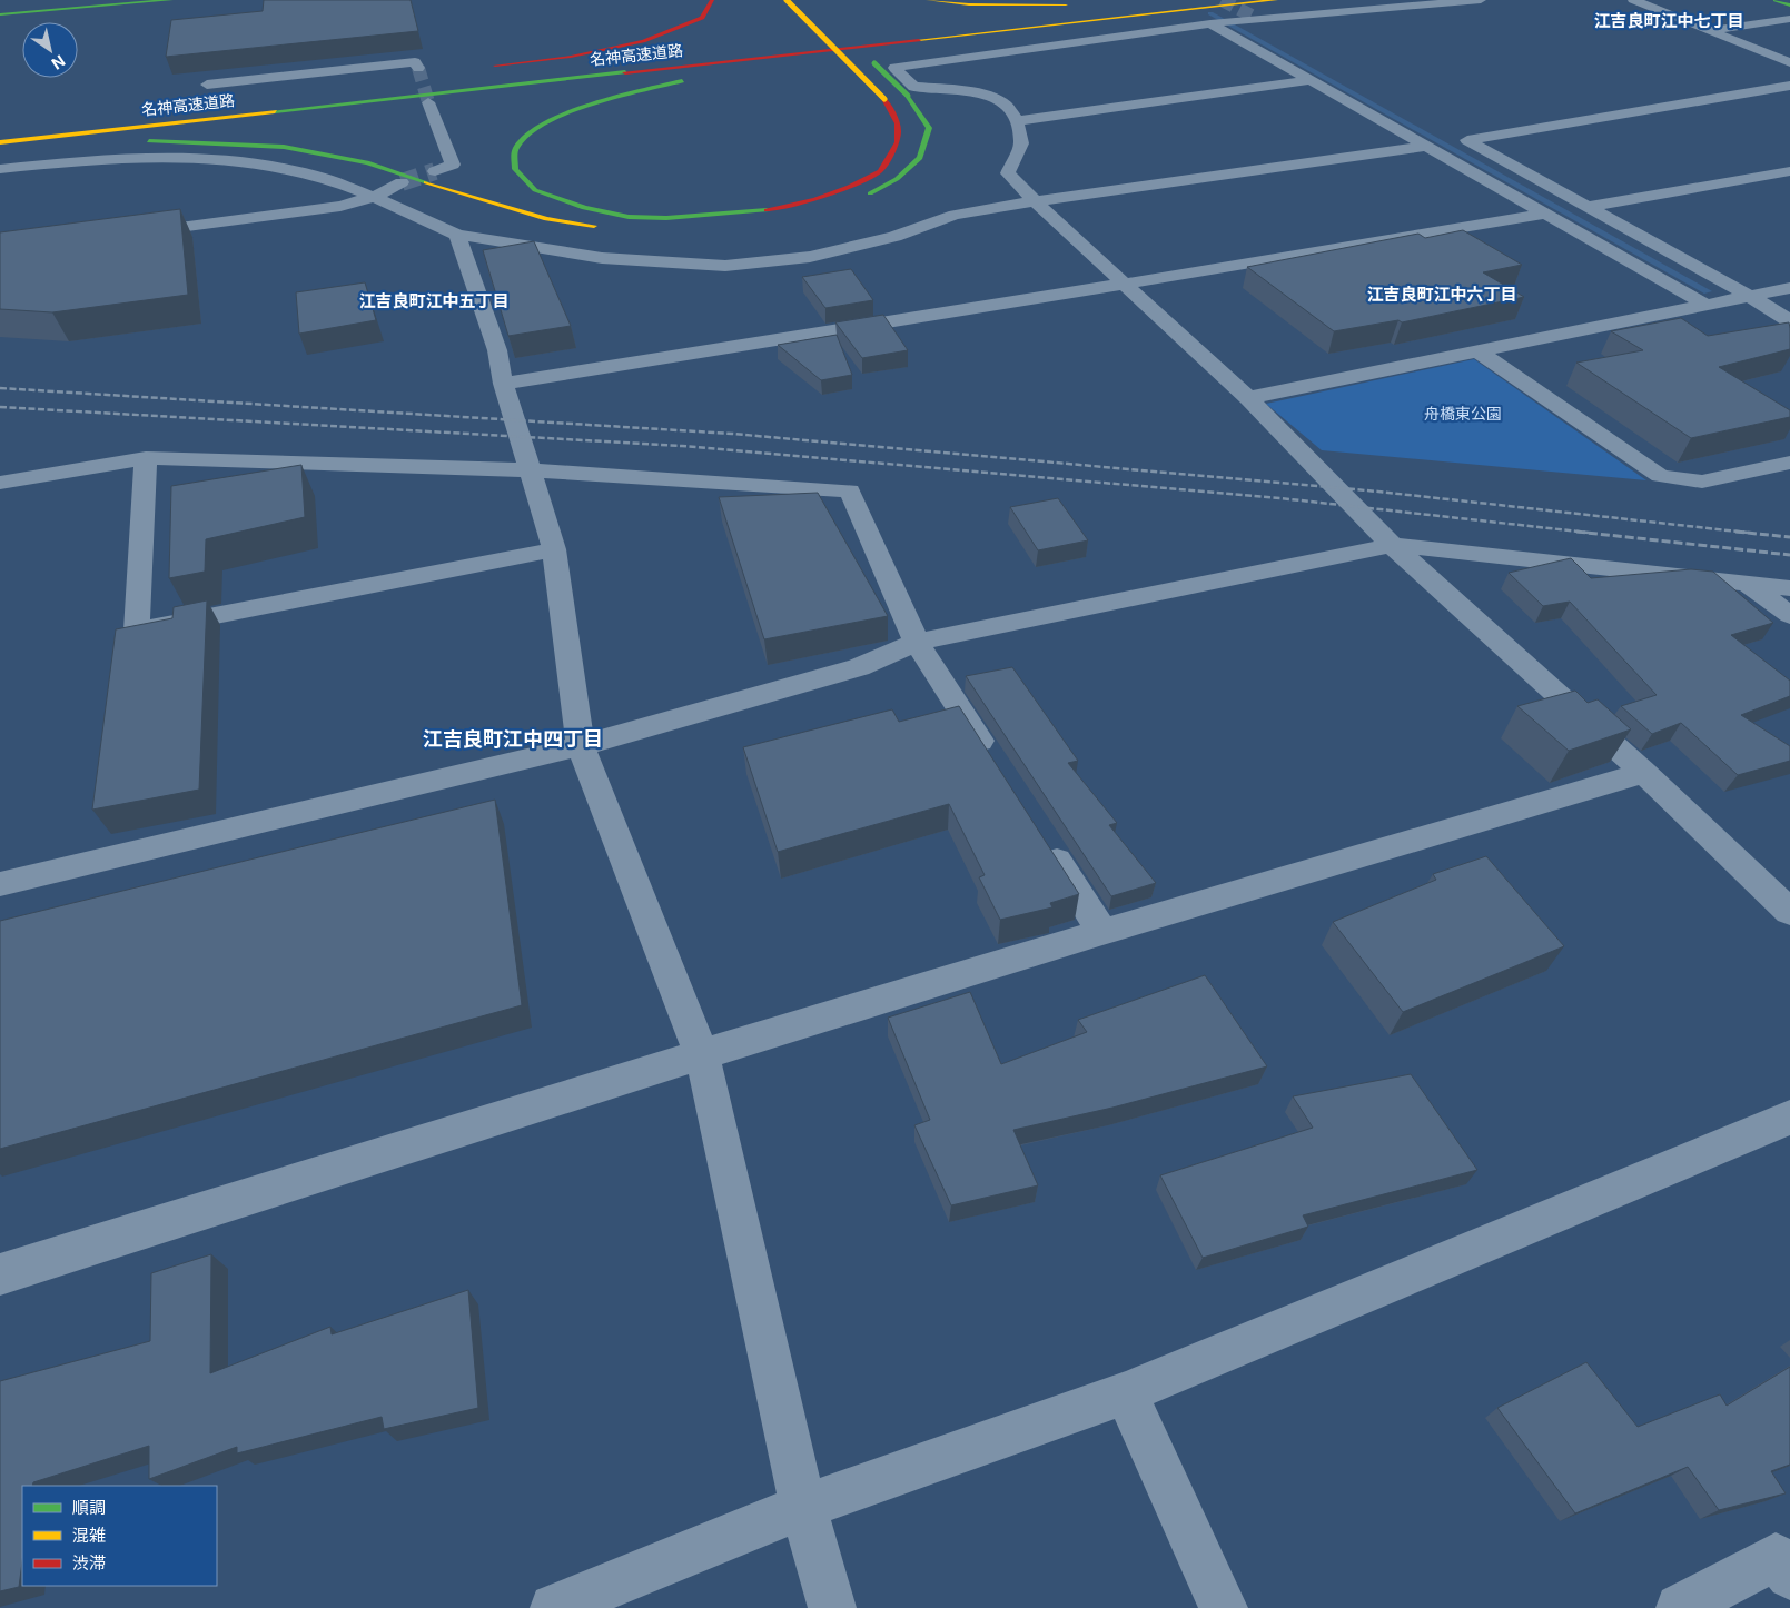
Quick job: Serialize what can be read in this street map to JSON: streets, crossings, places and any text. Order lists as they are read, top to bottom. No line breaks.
{"streets":{"main road":["名神高速道路"]},"districts":["江吉良町江中七丁目","江吉良町江中六丁目","江吉良町江中五丁目","江吉良町江中四丁目"],"parks":["舟橋東公園"],"legend":["順調","混雑","渋滞"],"north":"bottom right"}
